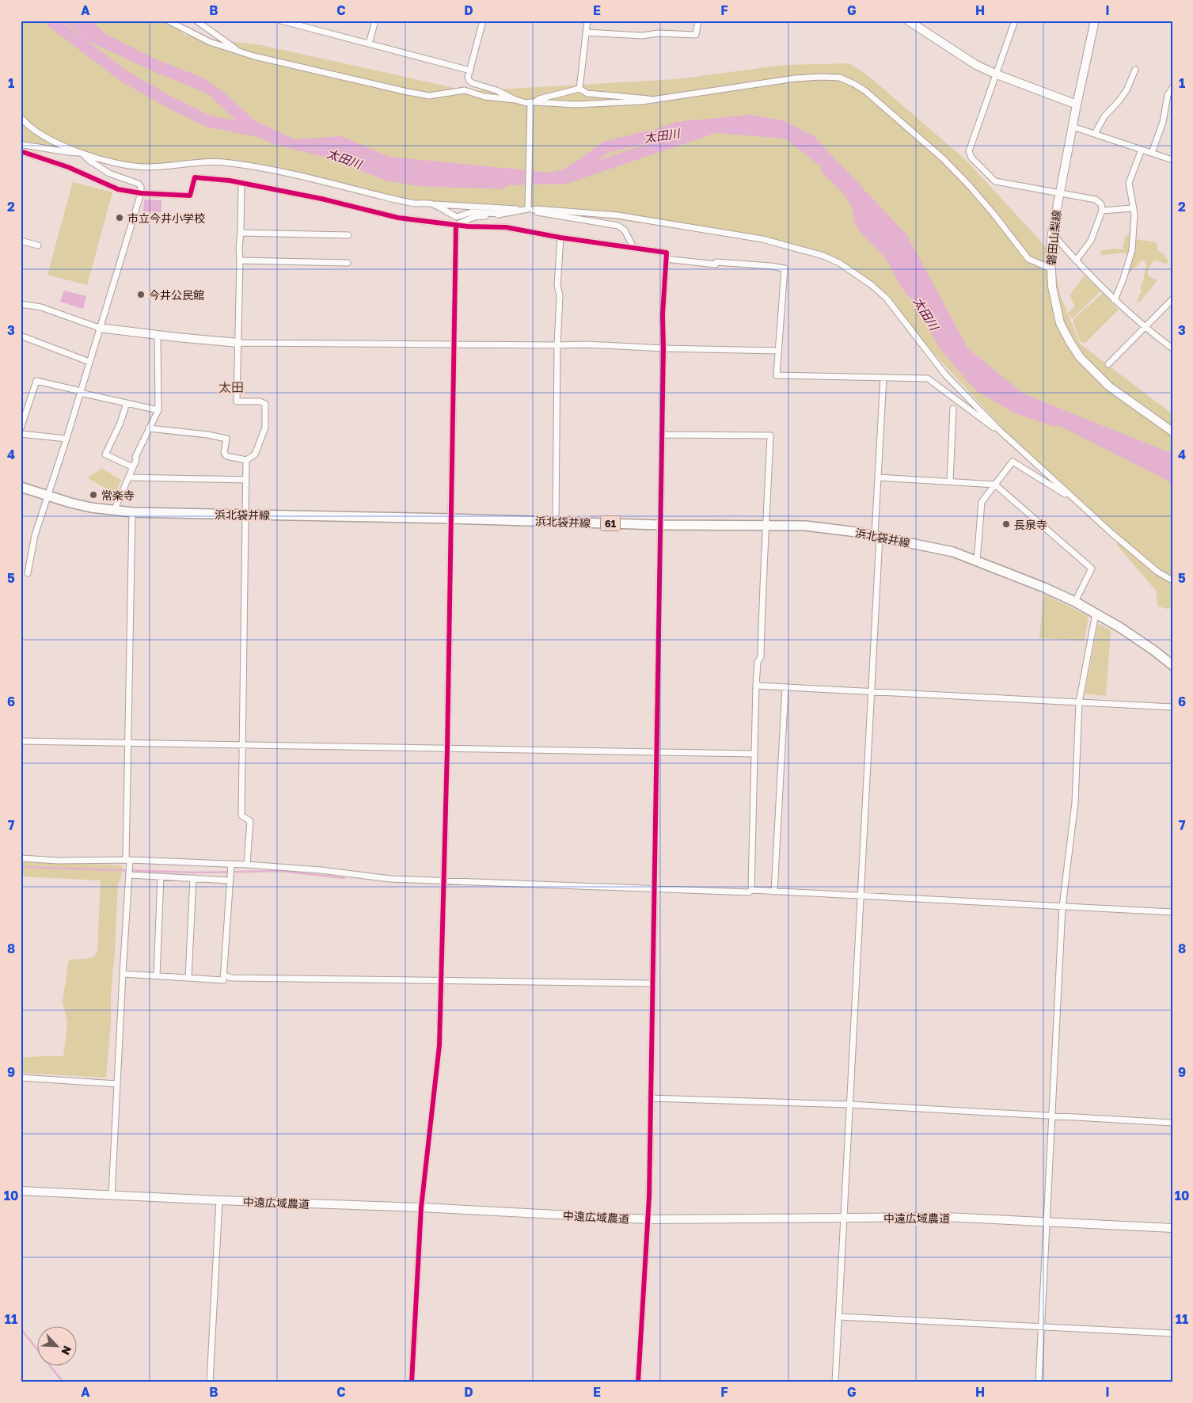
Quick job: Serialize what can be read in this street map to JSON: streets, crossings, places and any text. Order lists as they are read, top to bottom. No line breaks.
{"streets":{"main road":["浜北袋井線","61"],"street":["磐田山梨線","中遠広域農道"]},"districts":["太田"],"water":["太田川"],"places":["市立今井小学校","今井公民館","常楽寺","長泉寺"],"north":"bottom right","grid":{"columns":["A","B","C","D","E","F","G","H","I"],"rows":["1","2","3","4","5","6","7","8","9","10","11"]}}
